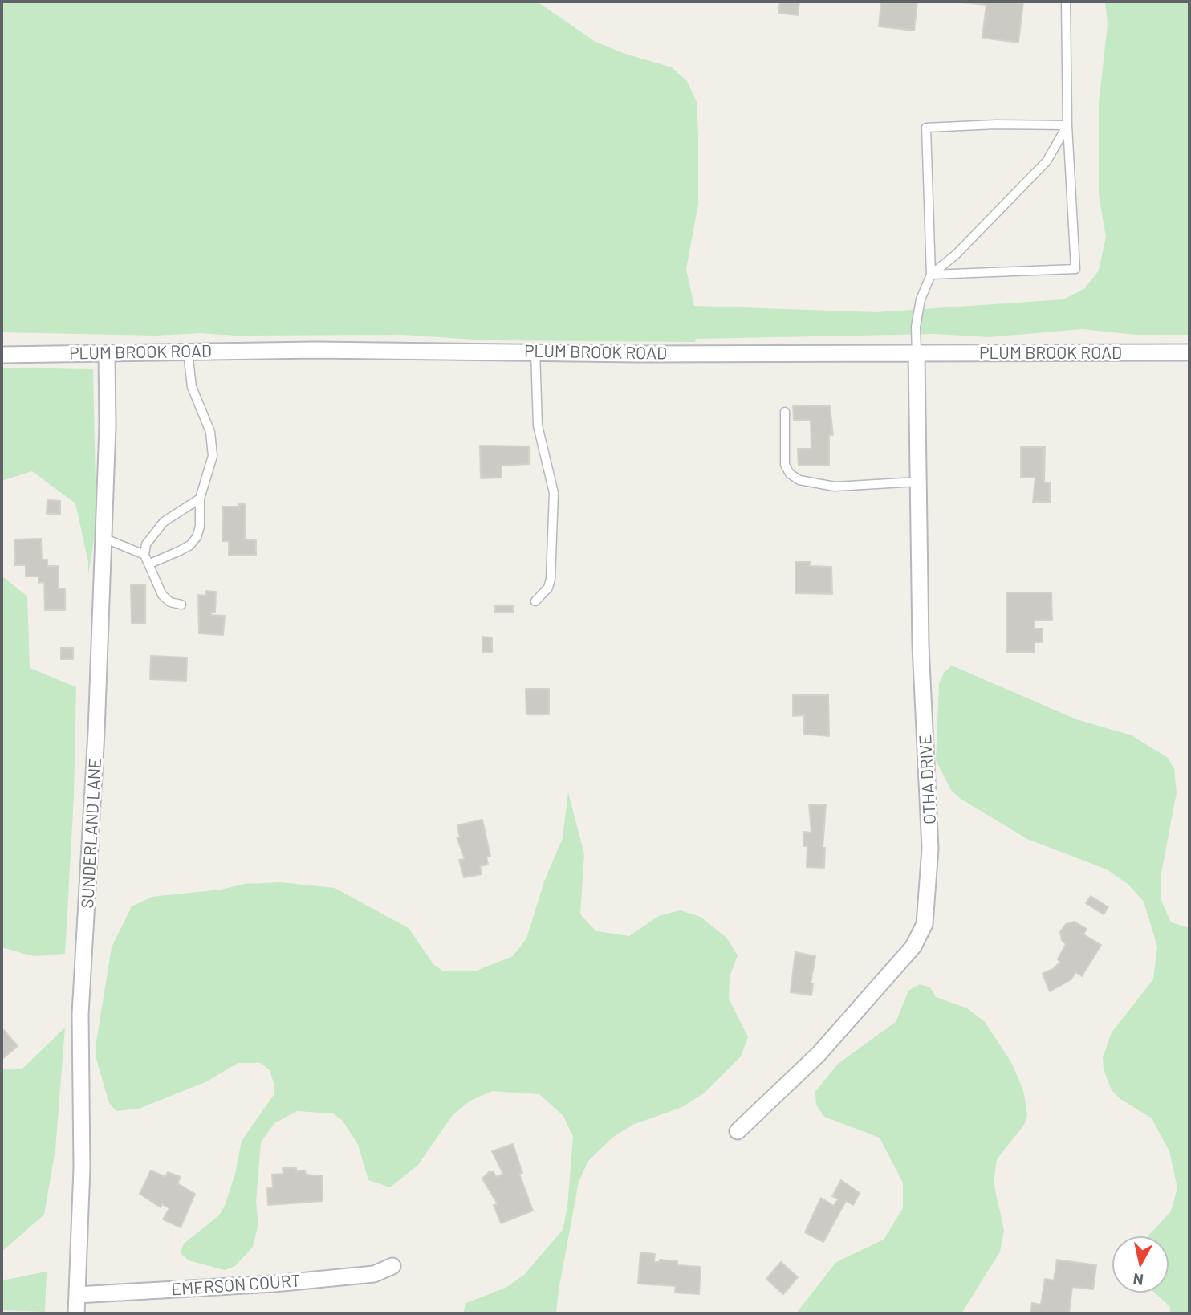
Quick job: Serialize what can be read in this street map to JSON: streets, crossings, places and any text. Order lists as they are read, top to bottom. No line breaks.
{"streets":{"street":["PLUM BROOK ROAD","OTHA DRIVE","SUNDERLAND LANE","EMERSON COURT"]},"crossings":[["PLUM BROOK ROAD","OTHA DRIVE"],["PLUM BROOK ROAD","SUNDERLAND LANE"],["SUNDERLAND LANE","EMERSON COURT"]],"north":"bottom"}
